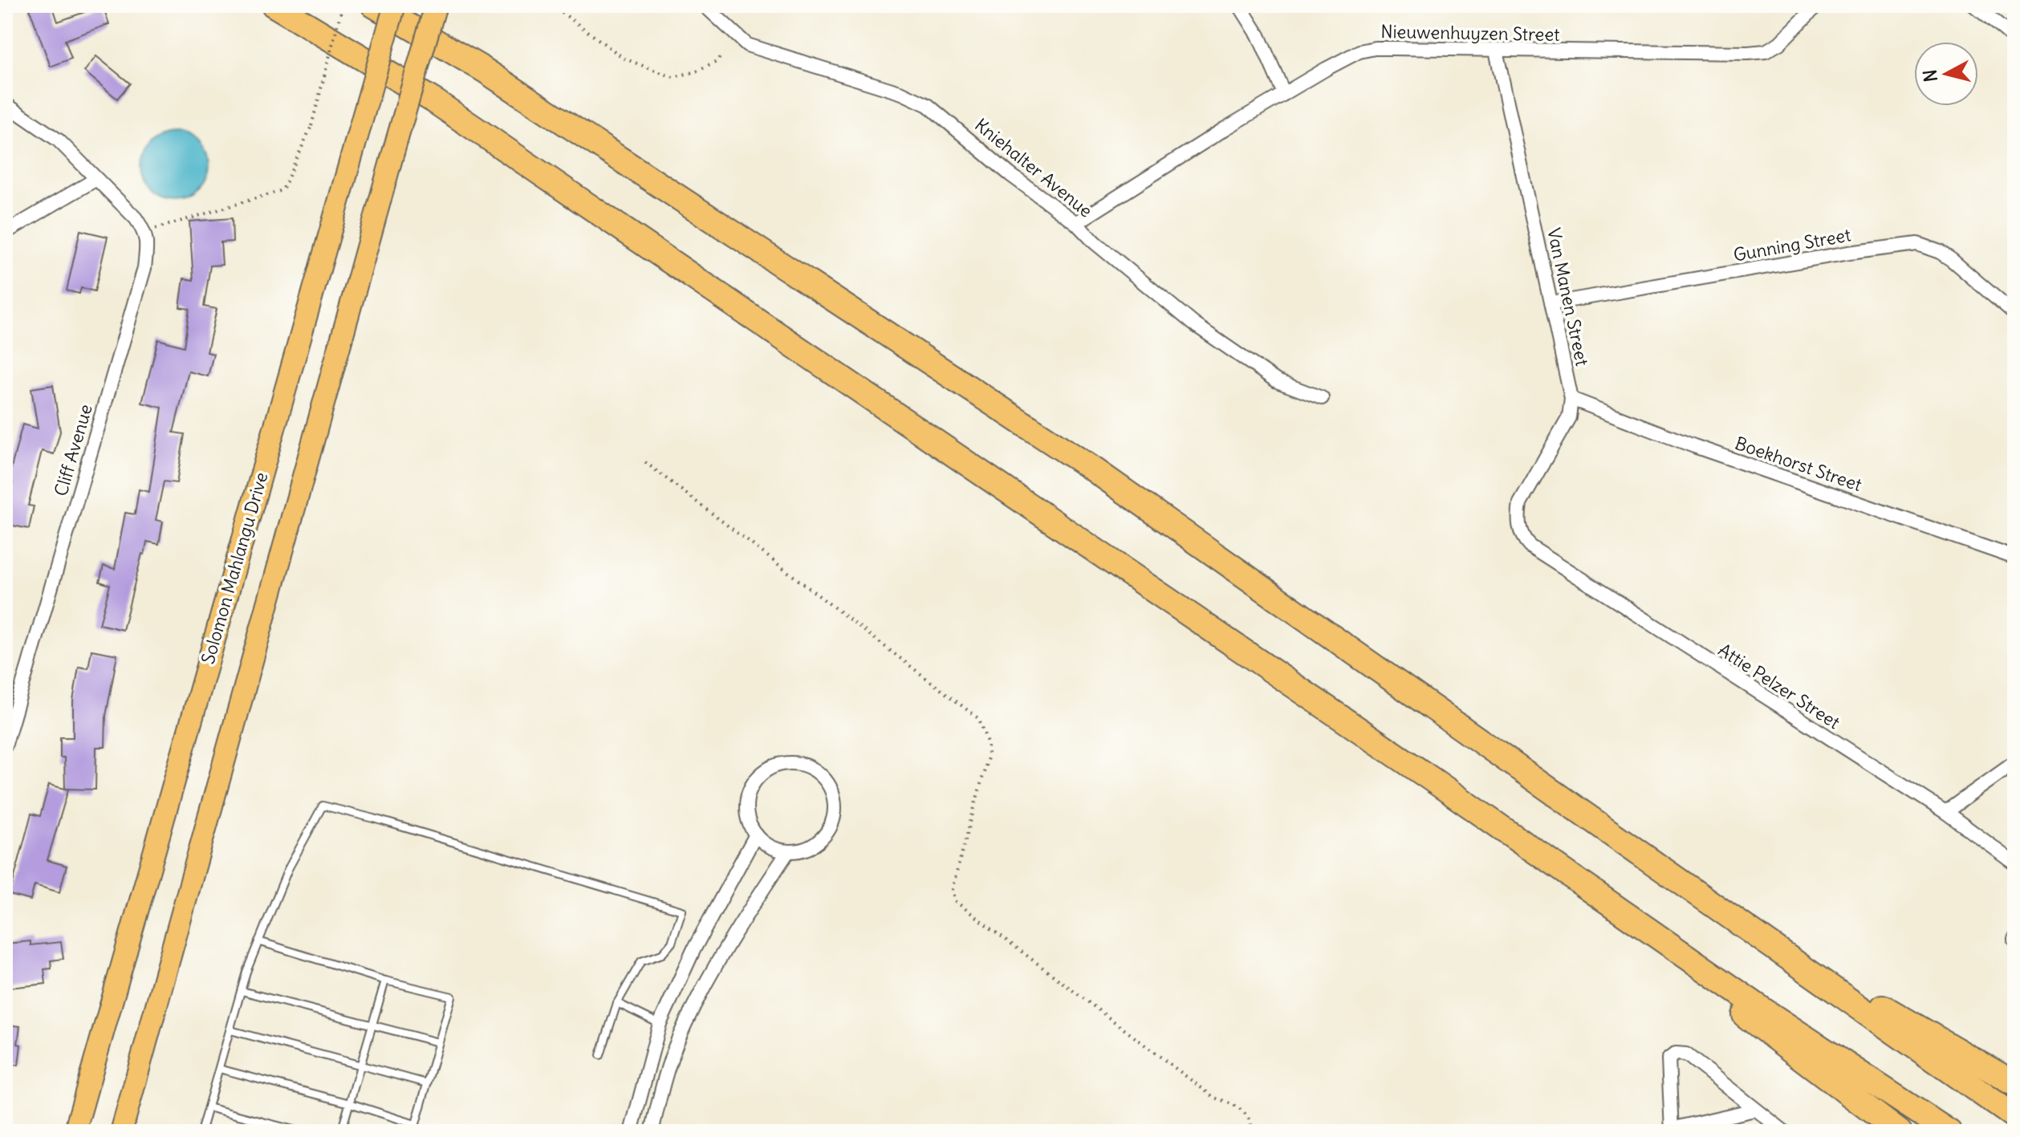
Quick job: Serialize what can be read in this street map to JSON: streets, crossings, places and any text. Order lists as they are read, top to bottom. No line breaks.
{"streets":{"main road":["Solomon Mahlangu Drive"],"street":["Nieuwenhuyzen Street","Kniehalter Avenue","Gunning Street","Van Manen Street","Cliff Avenue","Boekhorst Street","Attie Pelzer Street"]},"crossings":[["Nieuwenhuyzen Street","Kniehalter Avenue"],["Nieuwenhuyzen Street","Van Manen Street"],["Gunning Street","Van Manen Street"],["Van Manen Street","Boekhorst Street"],["Van Manen Street","Attie Pelzer Street"]],"north":"left"}
